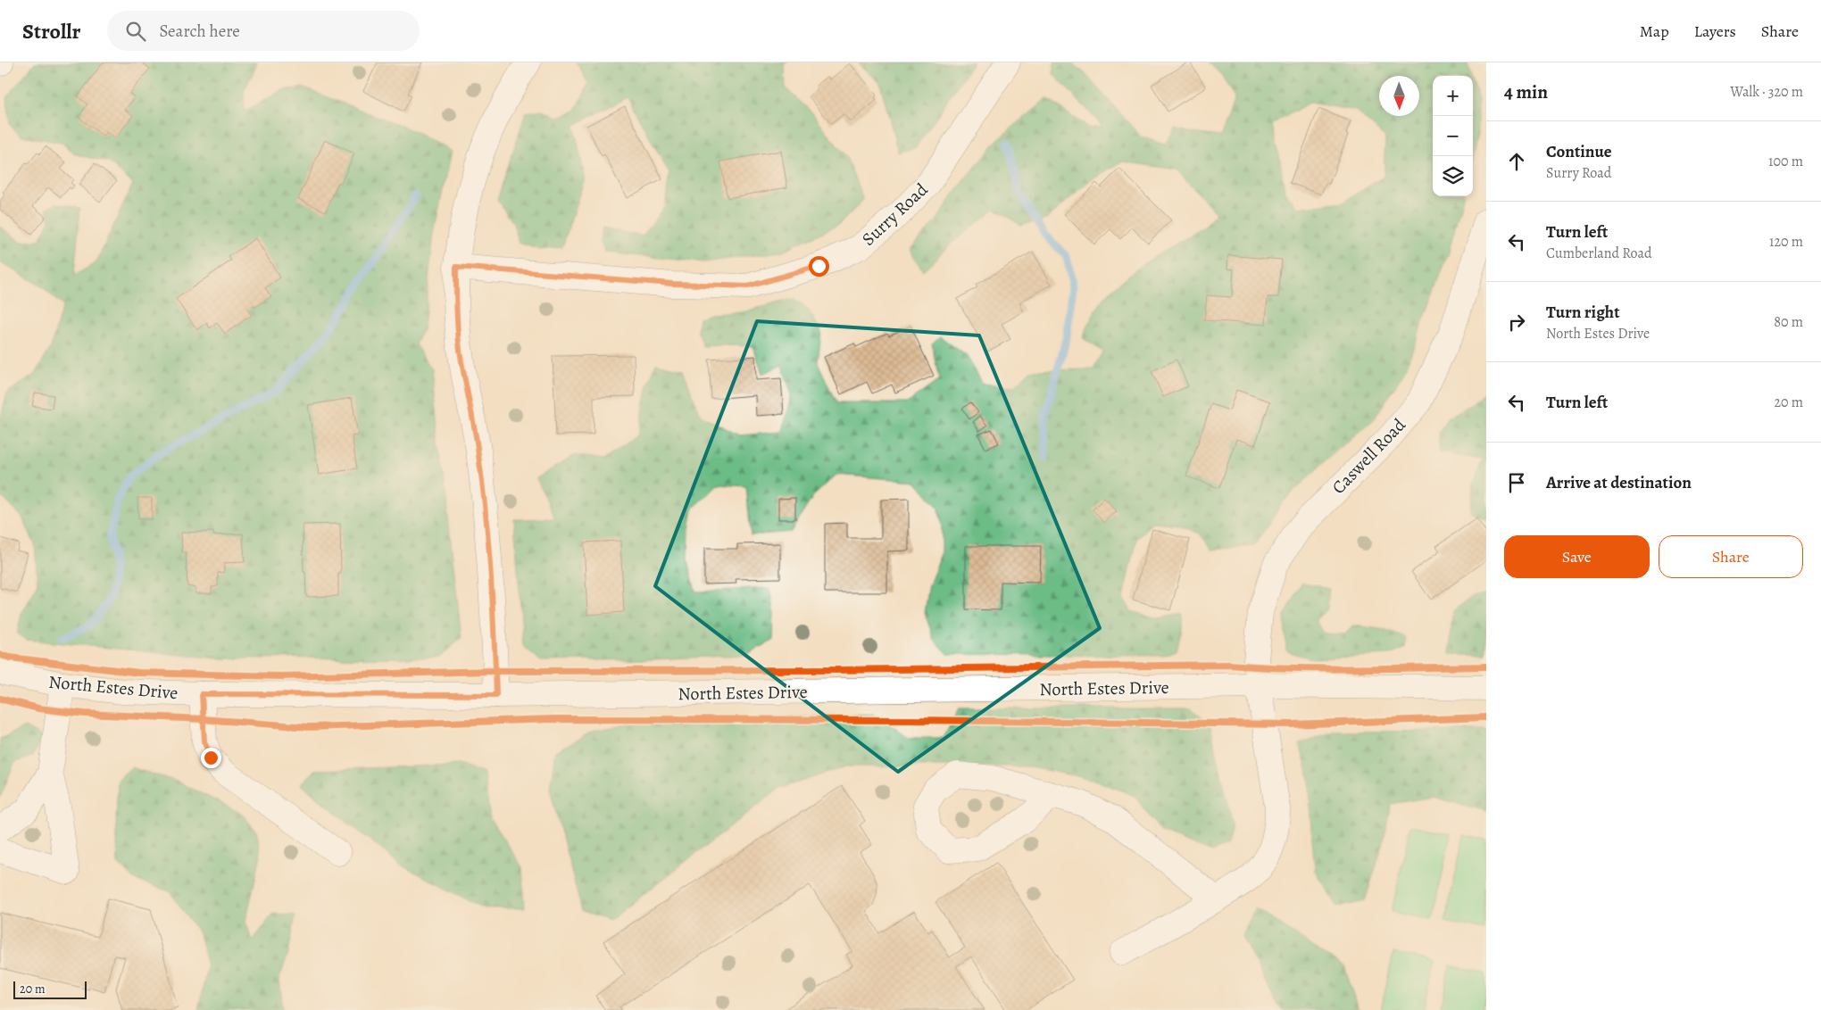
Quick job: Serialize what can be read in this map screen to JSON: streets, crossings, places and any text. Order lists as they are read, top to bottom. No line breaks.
{"streets":{"street":["Surry Road","Caswell Road","North Estes Drive"]},"crossings":[["Caswell Road","North Estes Drive"]],"scale_bar":"20 m","north":"bottom","page":{"header":"Strollr","search":"Search here","nav":["Map","Layers","Share"],"heading":["4 min","Walk · 320 m"],"map_buttons":["+","−"],"list":[["Continue","Surry Road","100 m"],["Turn left","Cumberland Road","120 m"],["Turn right","North Estes Drive","80 m"],["Turn left","20 m"],"Arrive at destination"],"buttons":["Save","Share"],"scale":"20 m"}}
